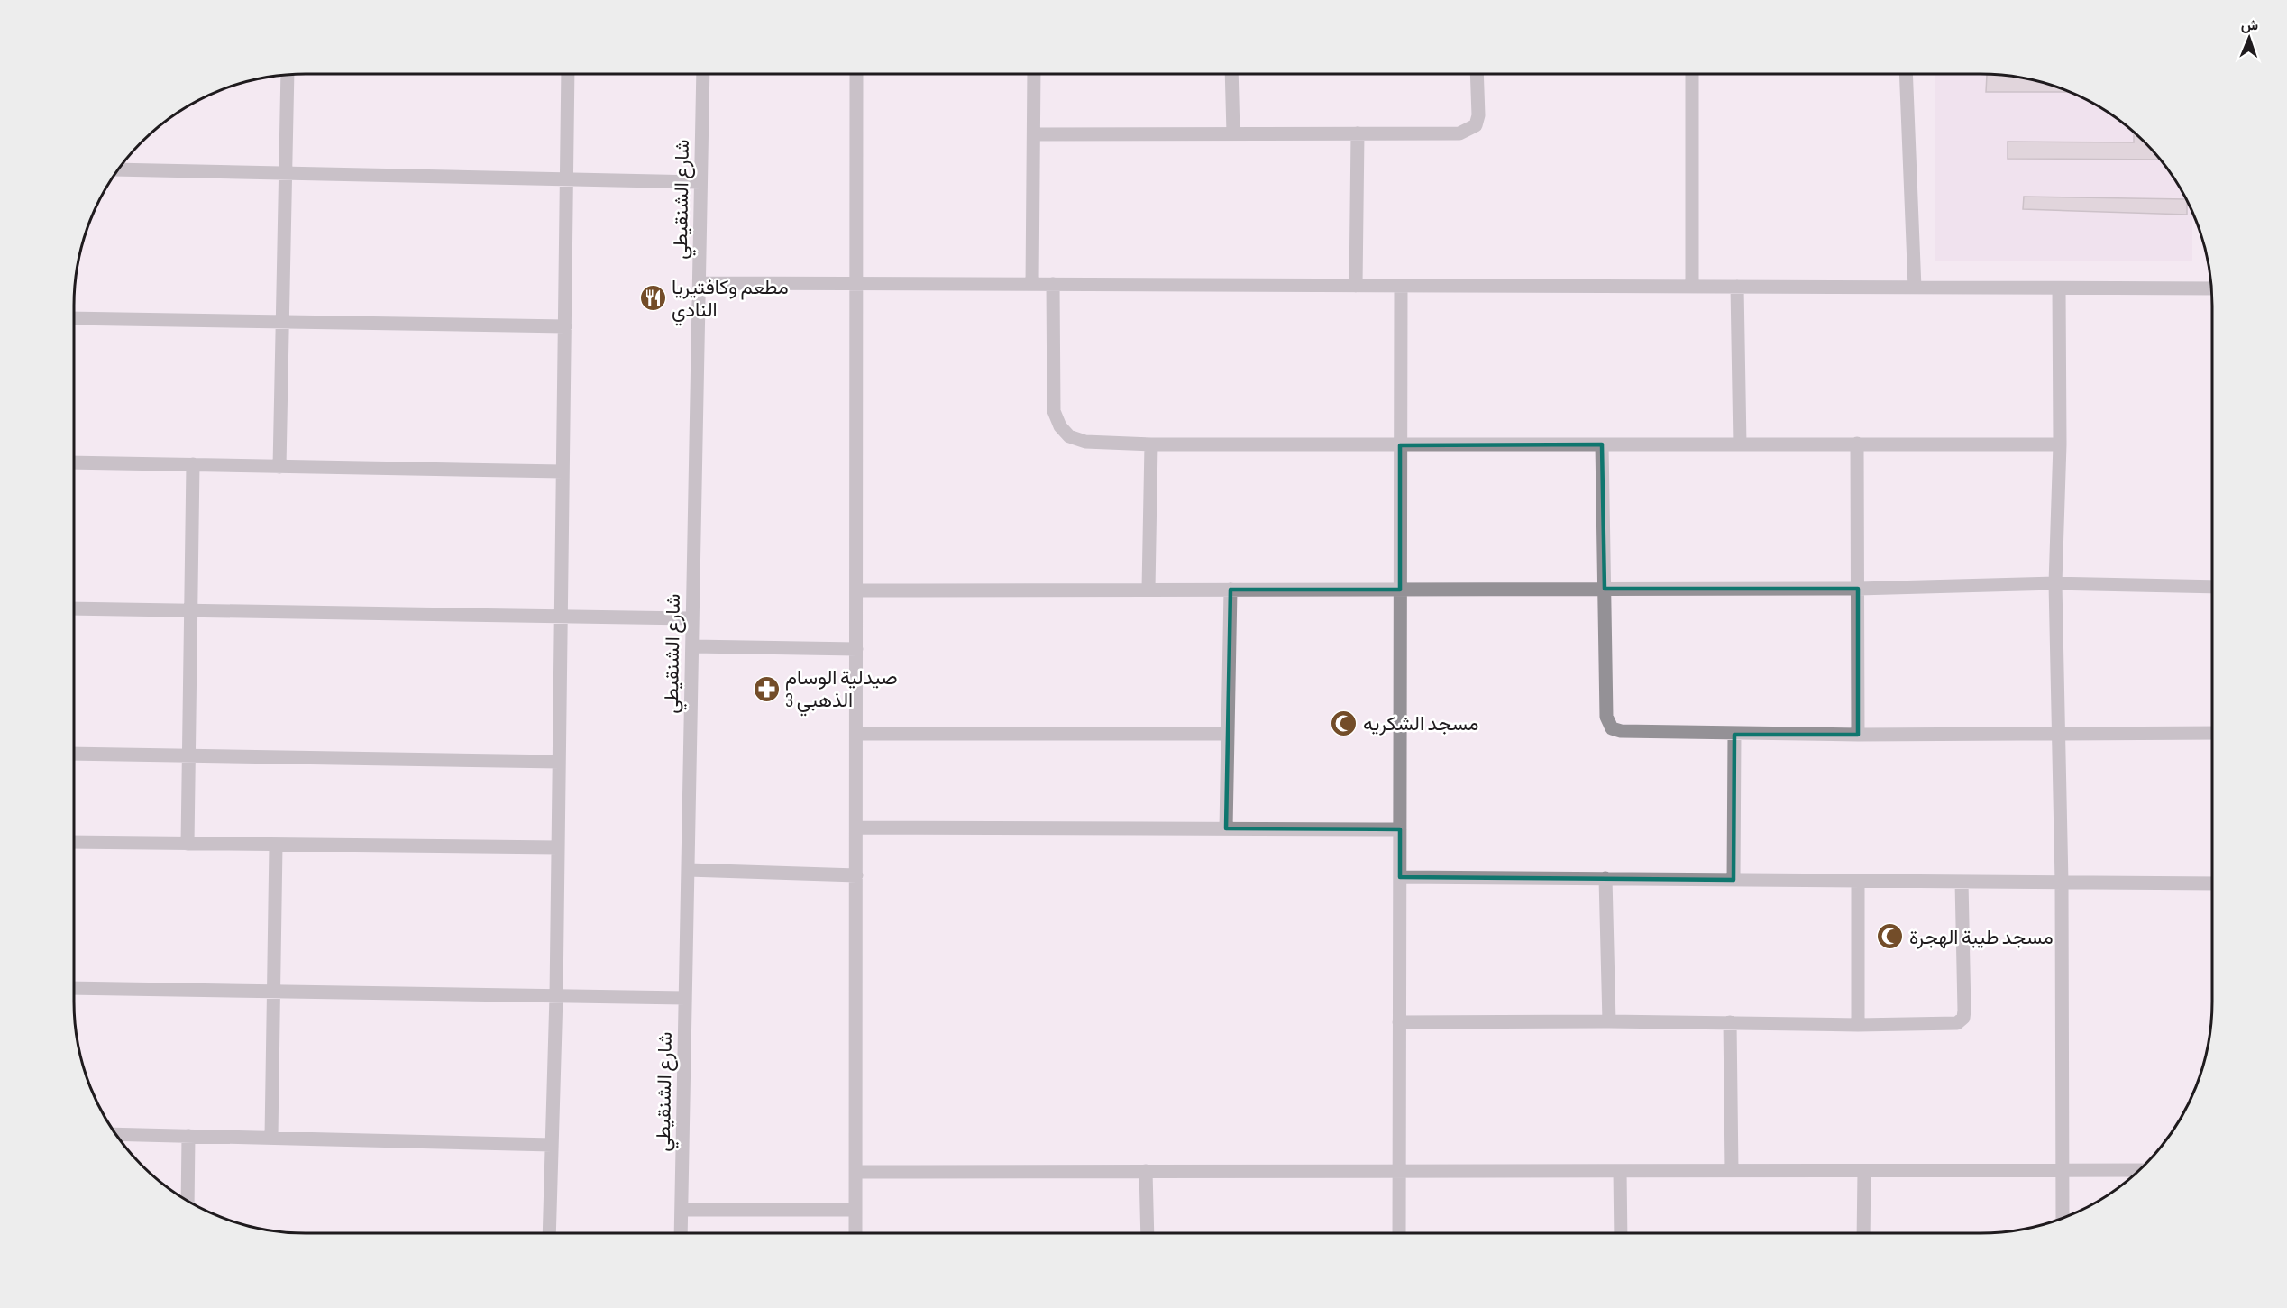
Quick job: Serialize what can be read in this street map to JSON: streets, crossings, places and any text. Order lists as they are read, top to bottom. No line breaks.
{"streets":{"street":["شارع الشنقيطي"]},"places":{"restaurant":["مطعم وكافتيريا النادي"],"pharmacy":["صيدلية الوسام الذهبي 3"],"mosque":["مسجد الشكريه","مسجد طيبة الهجرة"]},"north":"top"}
